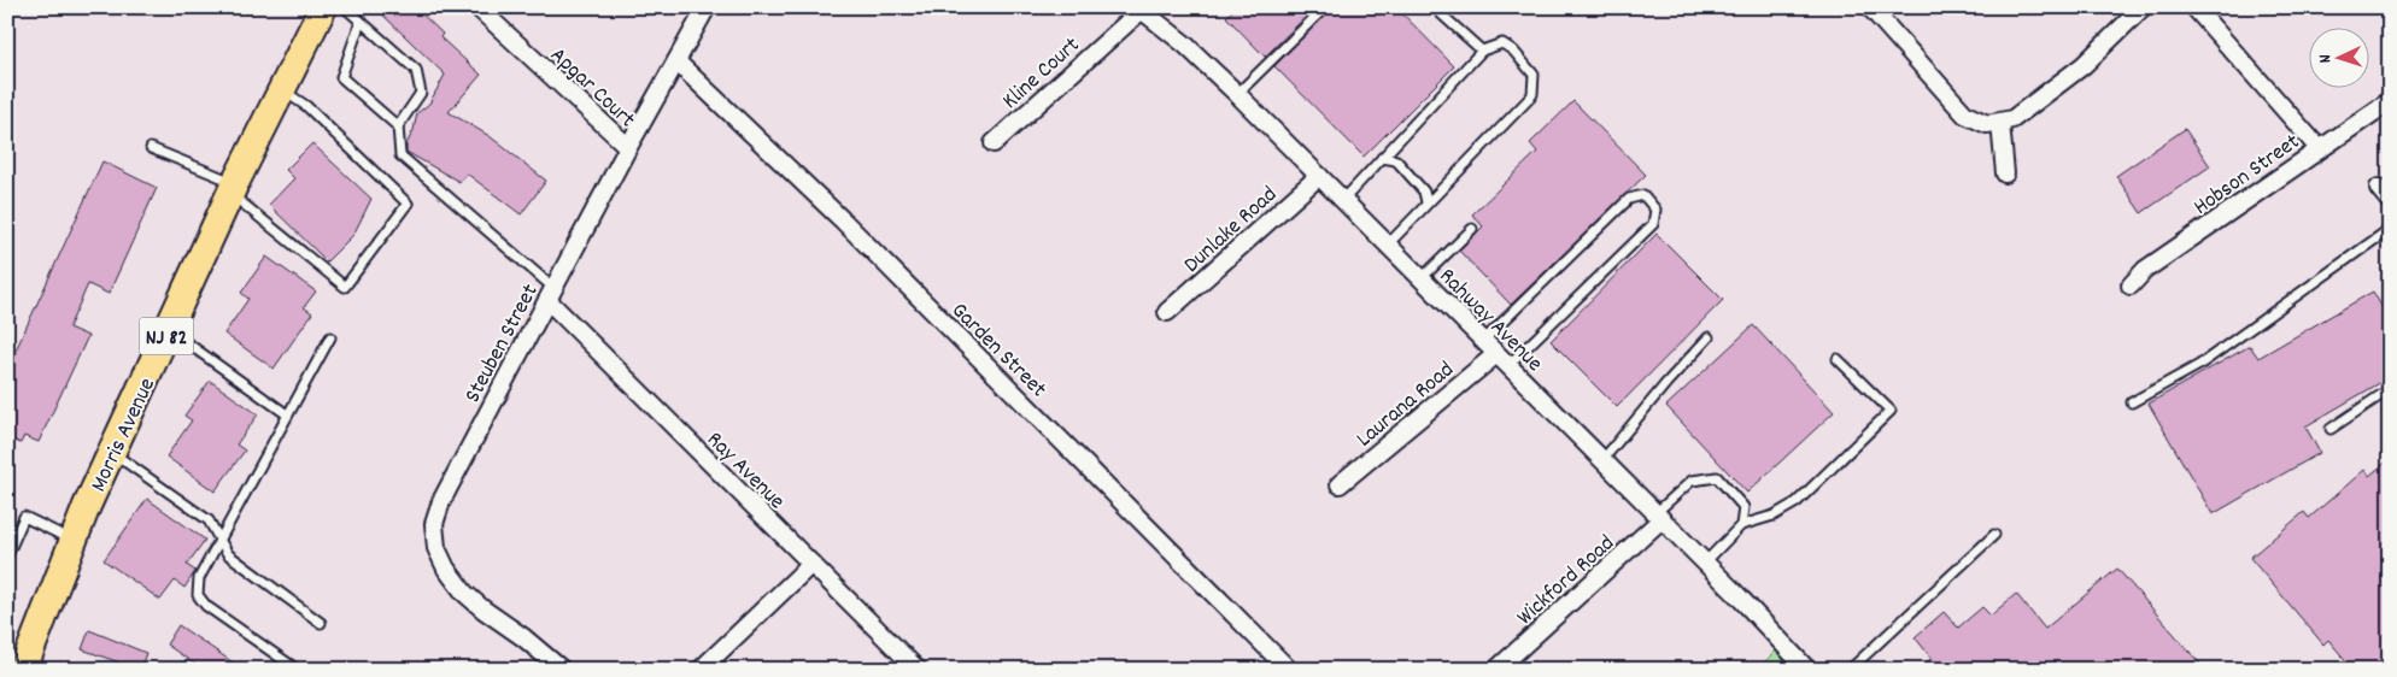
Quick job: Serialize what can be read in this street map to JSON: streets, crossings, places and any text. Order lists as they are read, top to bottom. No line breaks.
{"streets":{"main road":["NJ 82","Morris Avenue"],"street":["Kline Court","Apgar Court","Hobson Street","Dunlake Road","Rahway Avenue","Steuben Street","Garden Street","Laurana Road","Ray Avenue","Wickford Road"]},"crossings":[["Kline Court","Rahway Avenue"],["Apgar Court","Steuben Street"],["Dunlake Road","Rahway Avenue"],["Rahway Avenue","Laurana Road"],["Rahway Avenue","Wickford Road"],["Steuben Street","Garden Street"],["Steuben Street","Ray Avenue"]],"north":"left"}
